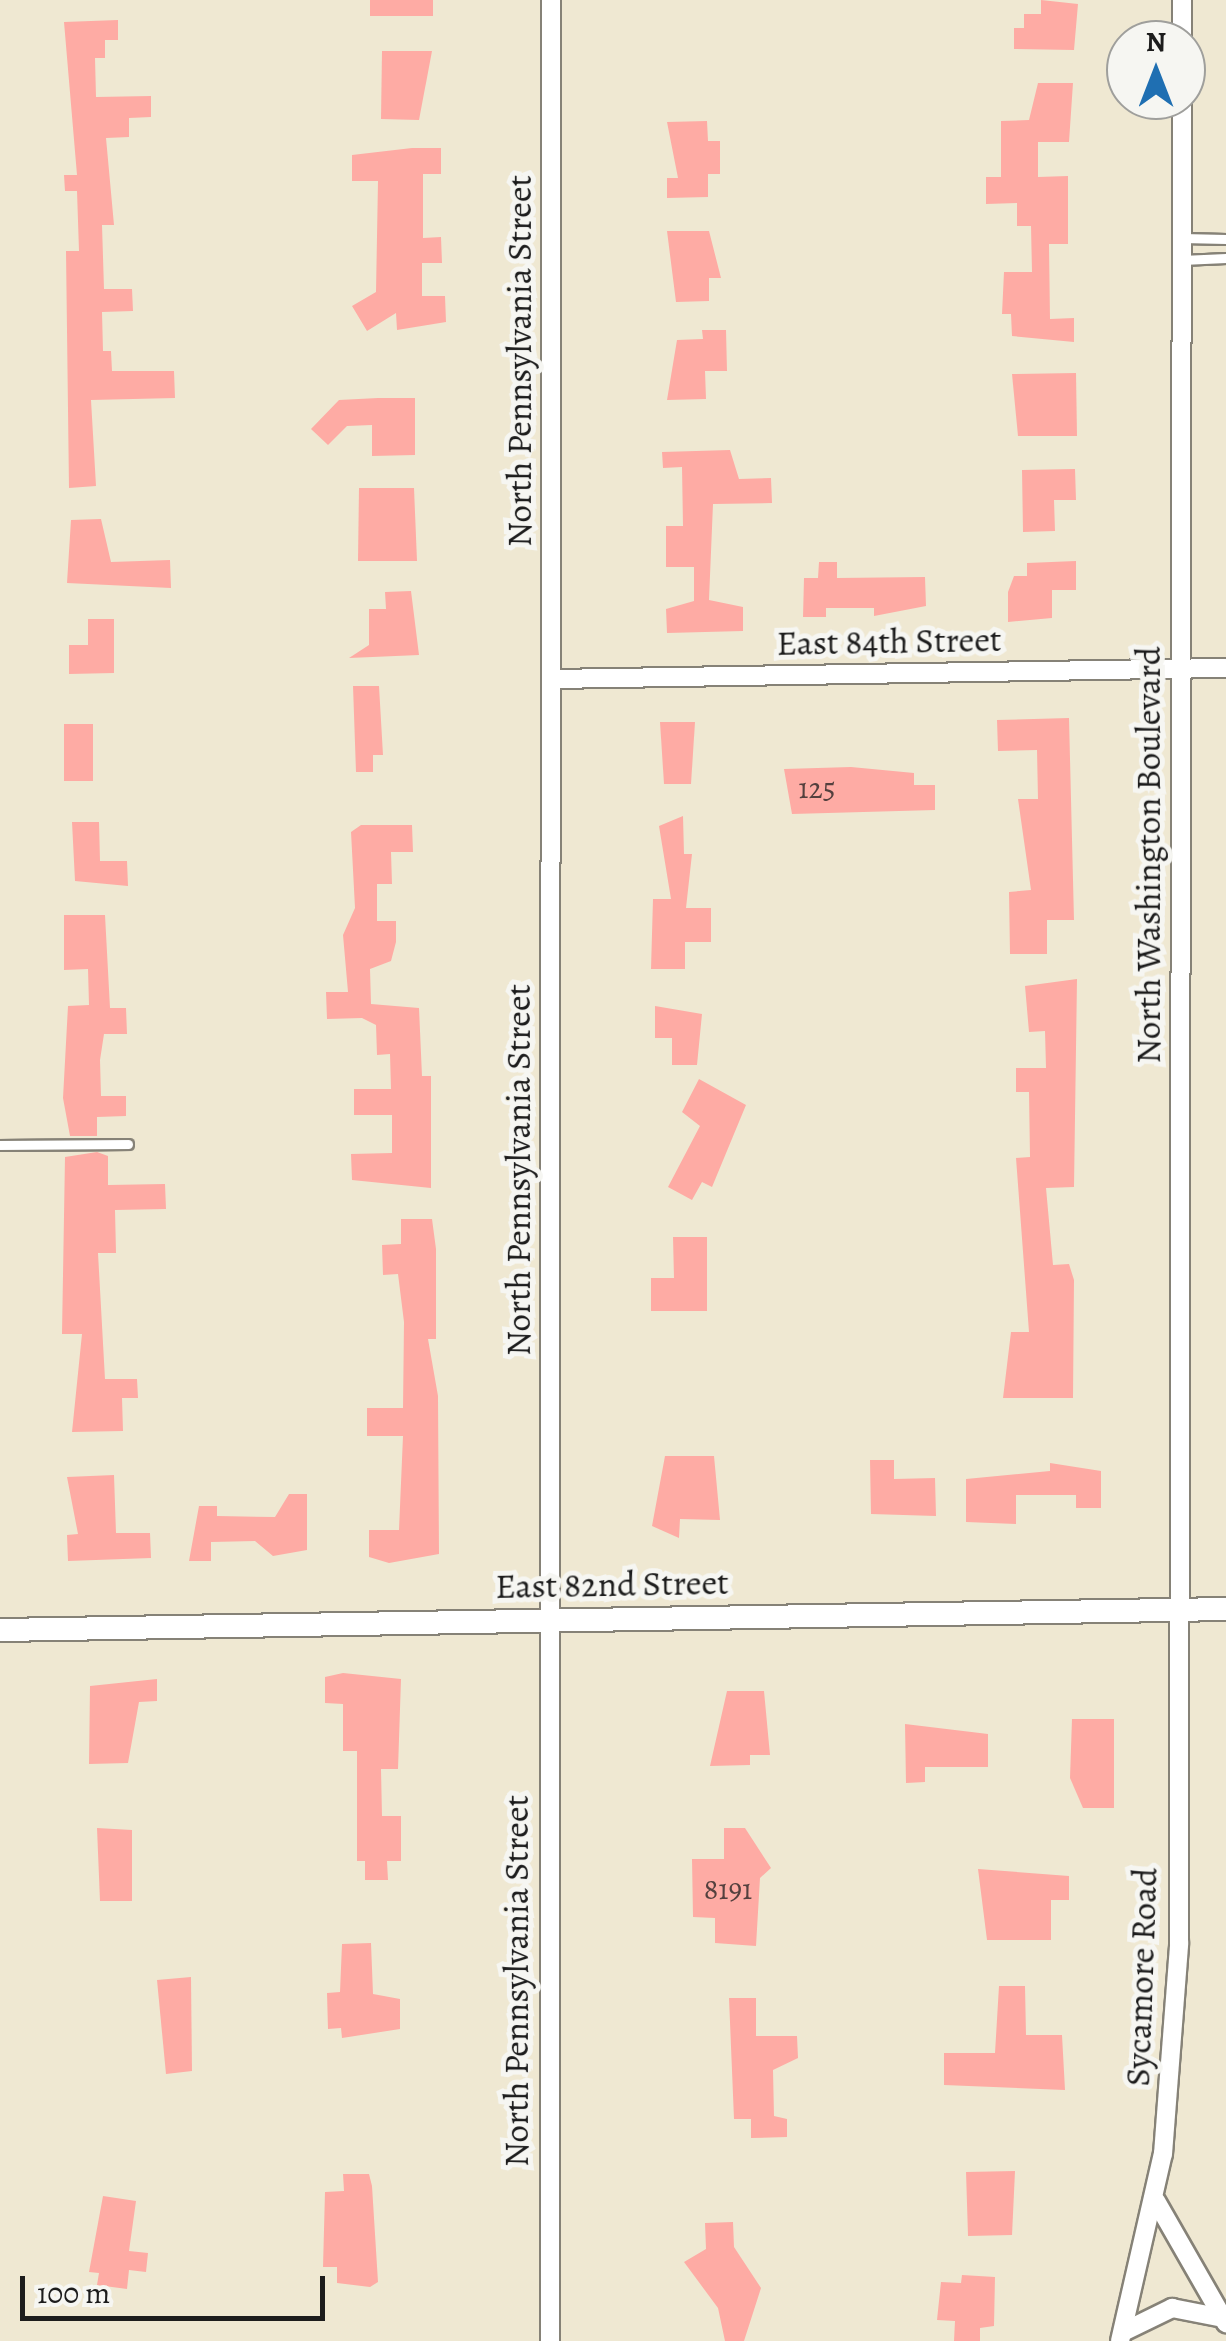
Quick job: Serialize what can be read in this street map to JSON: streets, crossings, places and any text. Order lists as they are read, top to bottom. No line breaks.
{"streets":{"street":["North Pennsylvania Street","East 84th Street","North Washington Boulevard","East 82nd Street","Sycamore Road"]},"crossings":[["North Pennsylvania Street","East 84th Street"],["North Pennsylvania Street","East 82nd Street"],["East 84th Street","North Washington Boulevard"],["North Washington Boulevard","East 82nd Street"],["North Washington Boulevard","Sycamore Road"],["East 82nd Street","Sycamore Road"]],"house_numbers":["125","8191"],"scale_bar":"100 m","north":"top"}
